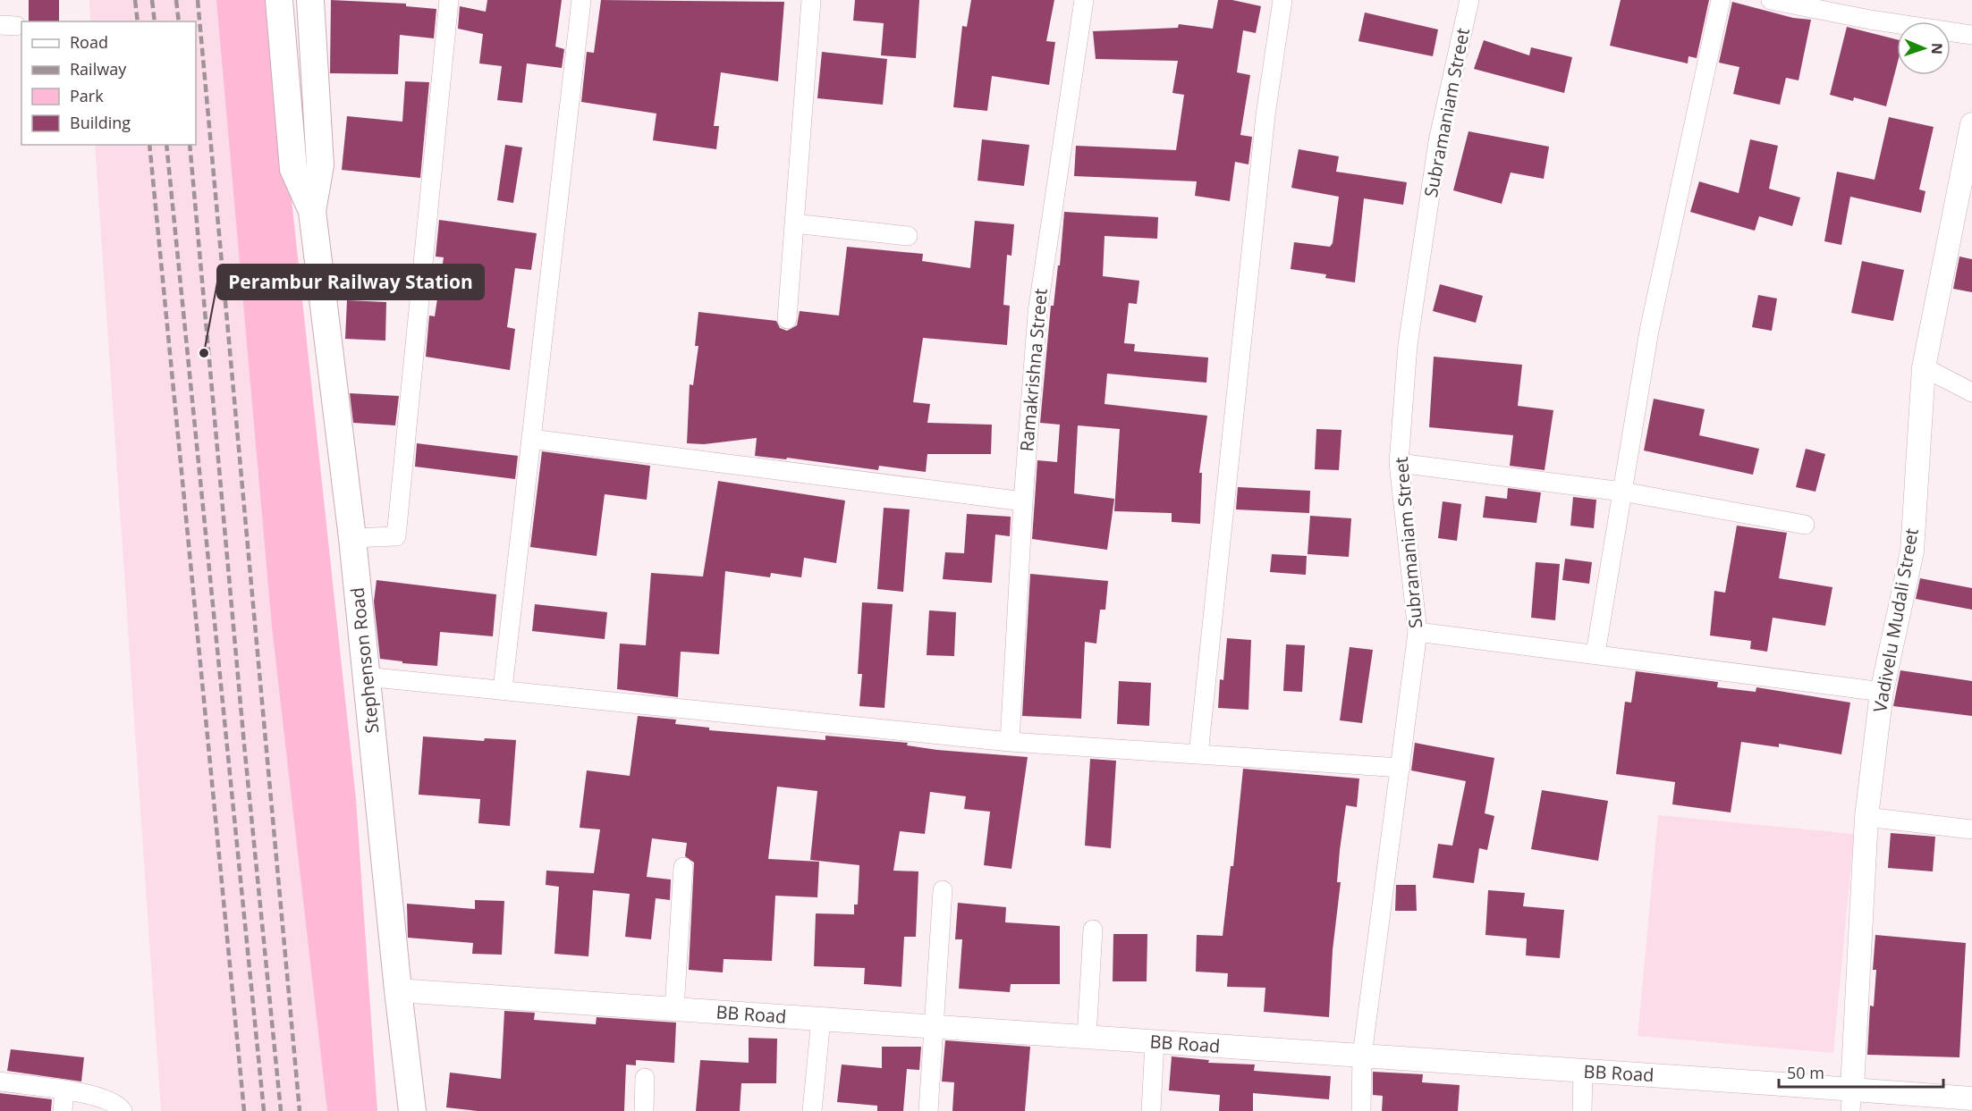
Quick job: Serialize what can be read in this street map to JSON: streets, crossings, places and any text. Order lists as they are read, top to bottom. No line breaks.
{"streets":{"main road":["Stephenson Road"],"street":["Subramaniam Street","Ramakrishna Street","Vadivelu Mudali Street","BB Road"]},"crossings":[["Subramaniam Street","BB Road"],["Vadivelu Mudali Street","BB Road"],["Stephenson Road","BB Road"]],"places":["Perambur Railway Station"],"legend":["Road","Railway","Park","Building"],"scale_bar":"50 m","north":"right"}
